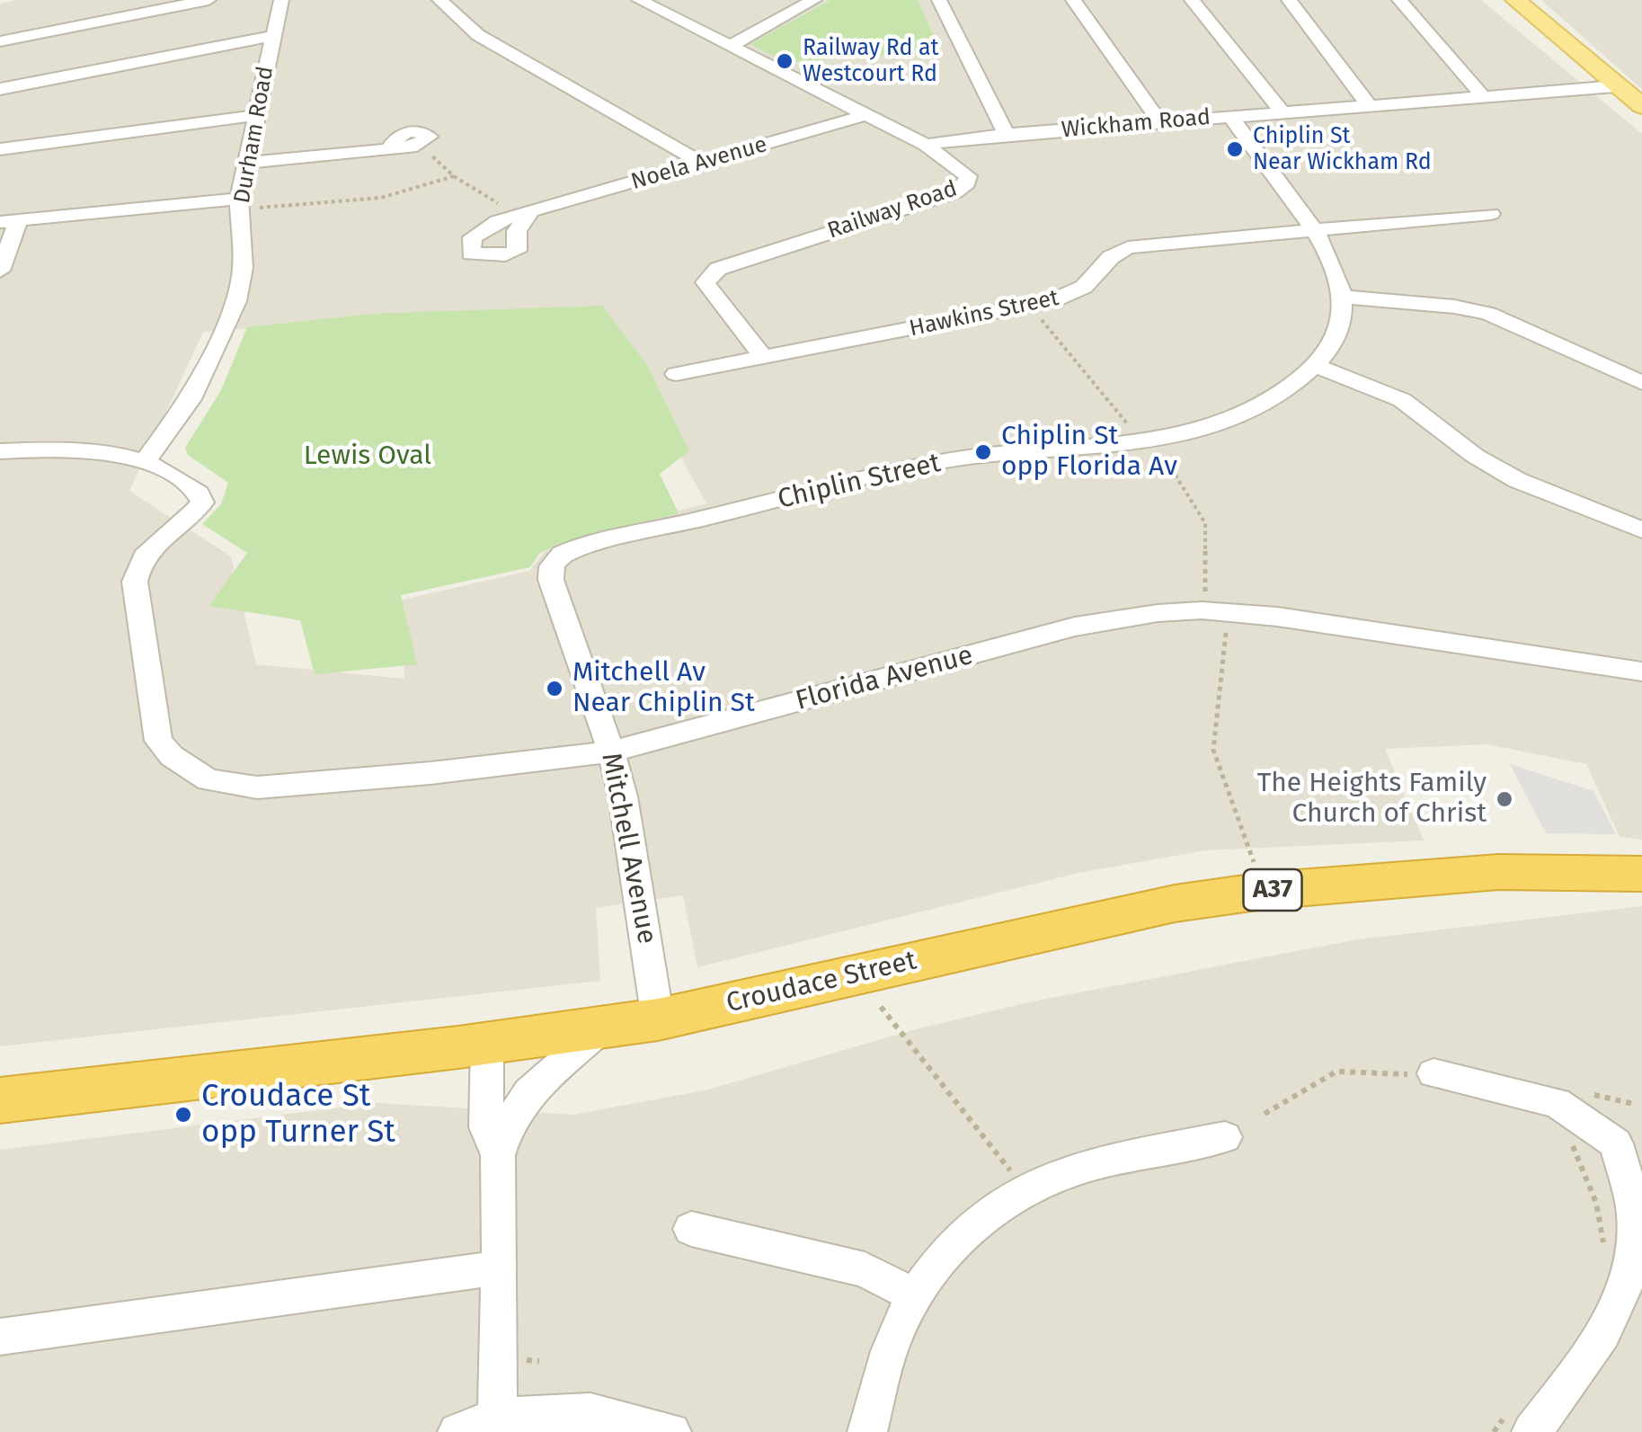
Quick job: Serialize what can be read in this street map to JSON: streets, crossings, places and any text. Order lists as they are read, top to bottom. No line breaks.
{"streets":{"highway":["A37","Croudace Street"],"street":["Wickham Road","Durham Road","Noela Avenue","Railway Road","Hawkins Street","Chiplin Street","Florida Avenue","Mitchell Avenue"]},"crossings":[["Wickham Road","Railway Road"],["Durham Road","Florida Avenue"],["Noela Avenue","Railway Road"],["Railway Road","Hawkins Street"],["Chiplin Street","Mitchell Avenue"],["Florida Avenue","Mitchell Avenue"],["Mitchell Avenue","Croudace Street"]],"parks":["Lewis Oval"],"places":["Railway Rd at Westcourt Rd","Chiplin St Near Wickham Rd","Chiplin St opp Florida Av","Mitchell Av Near Chiplin St","The Heights Family Church of Christ","Croudace St opp Turner St"]}
